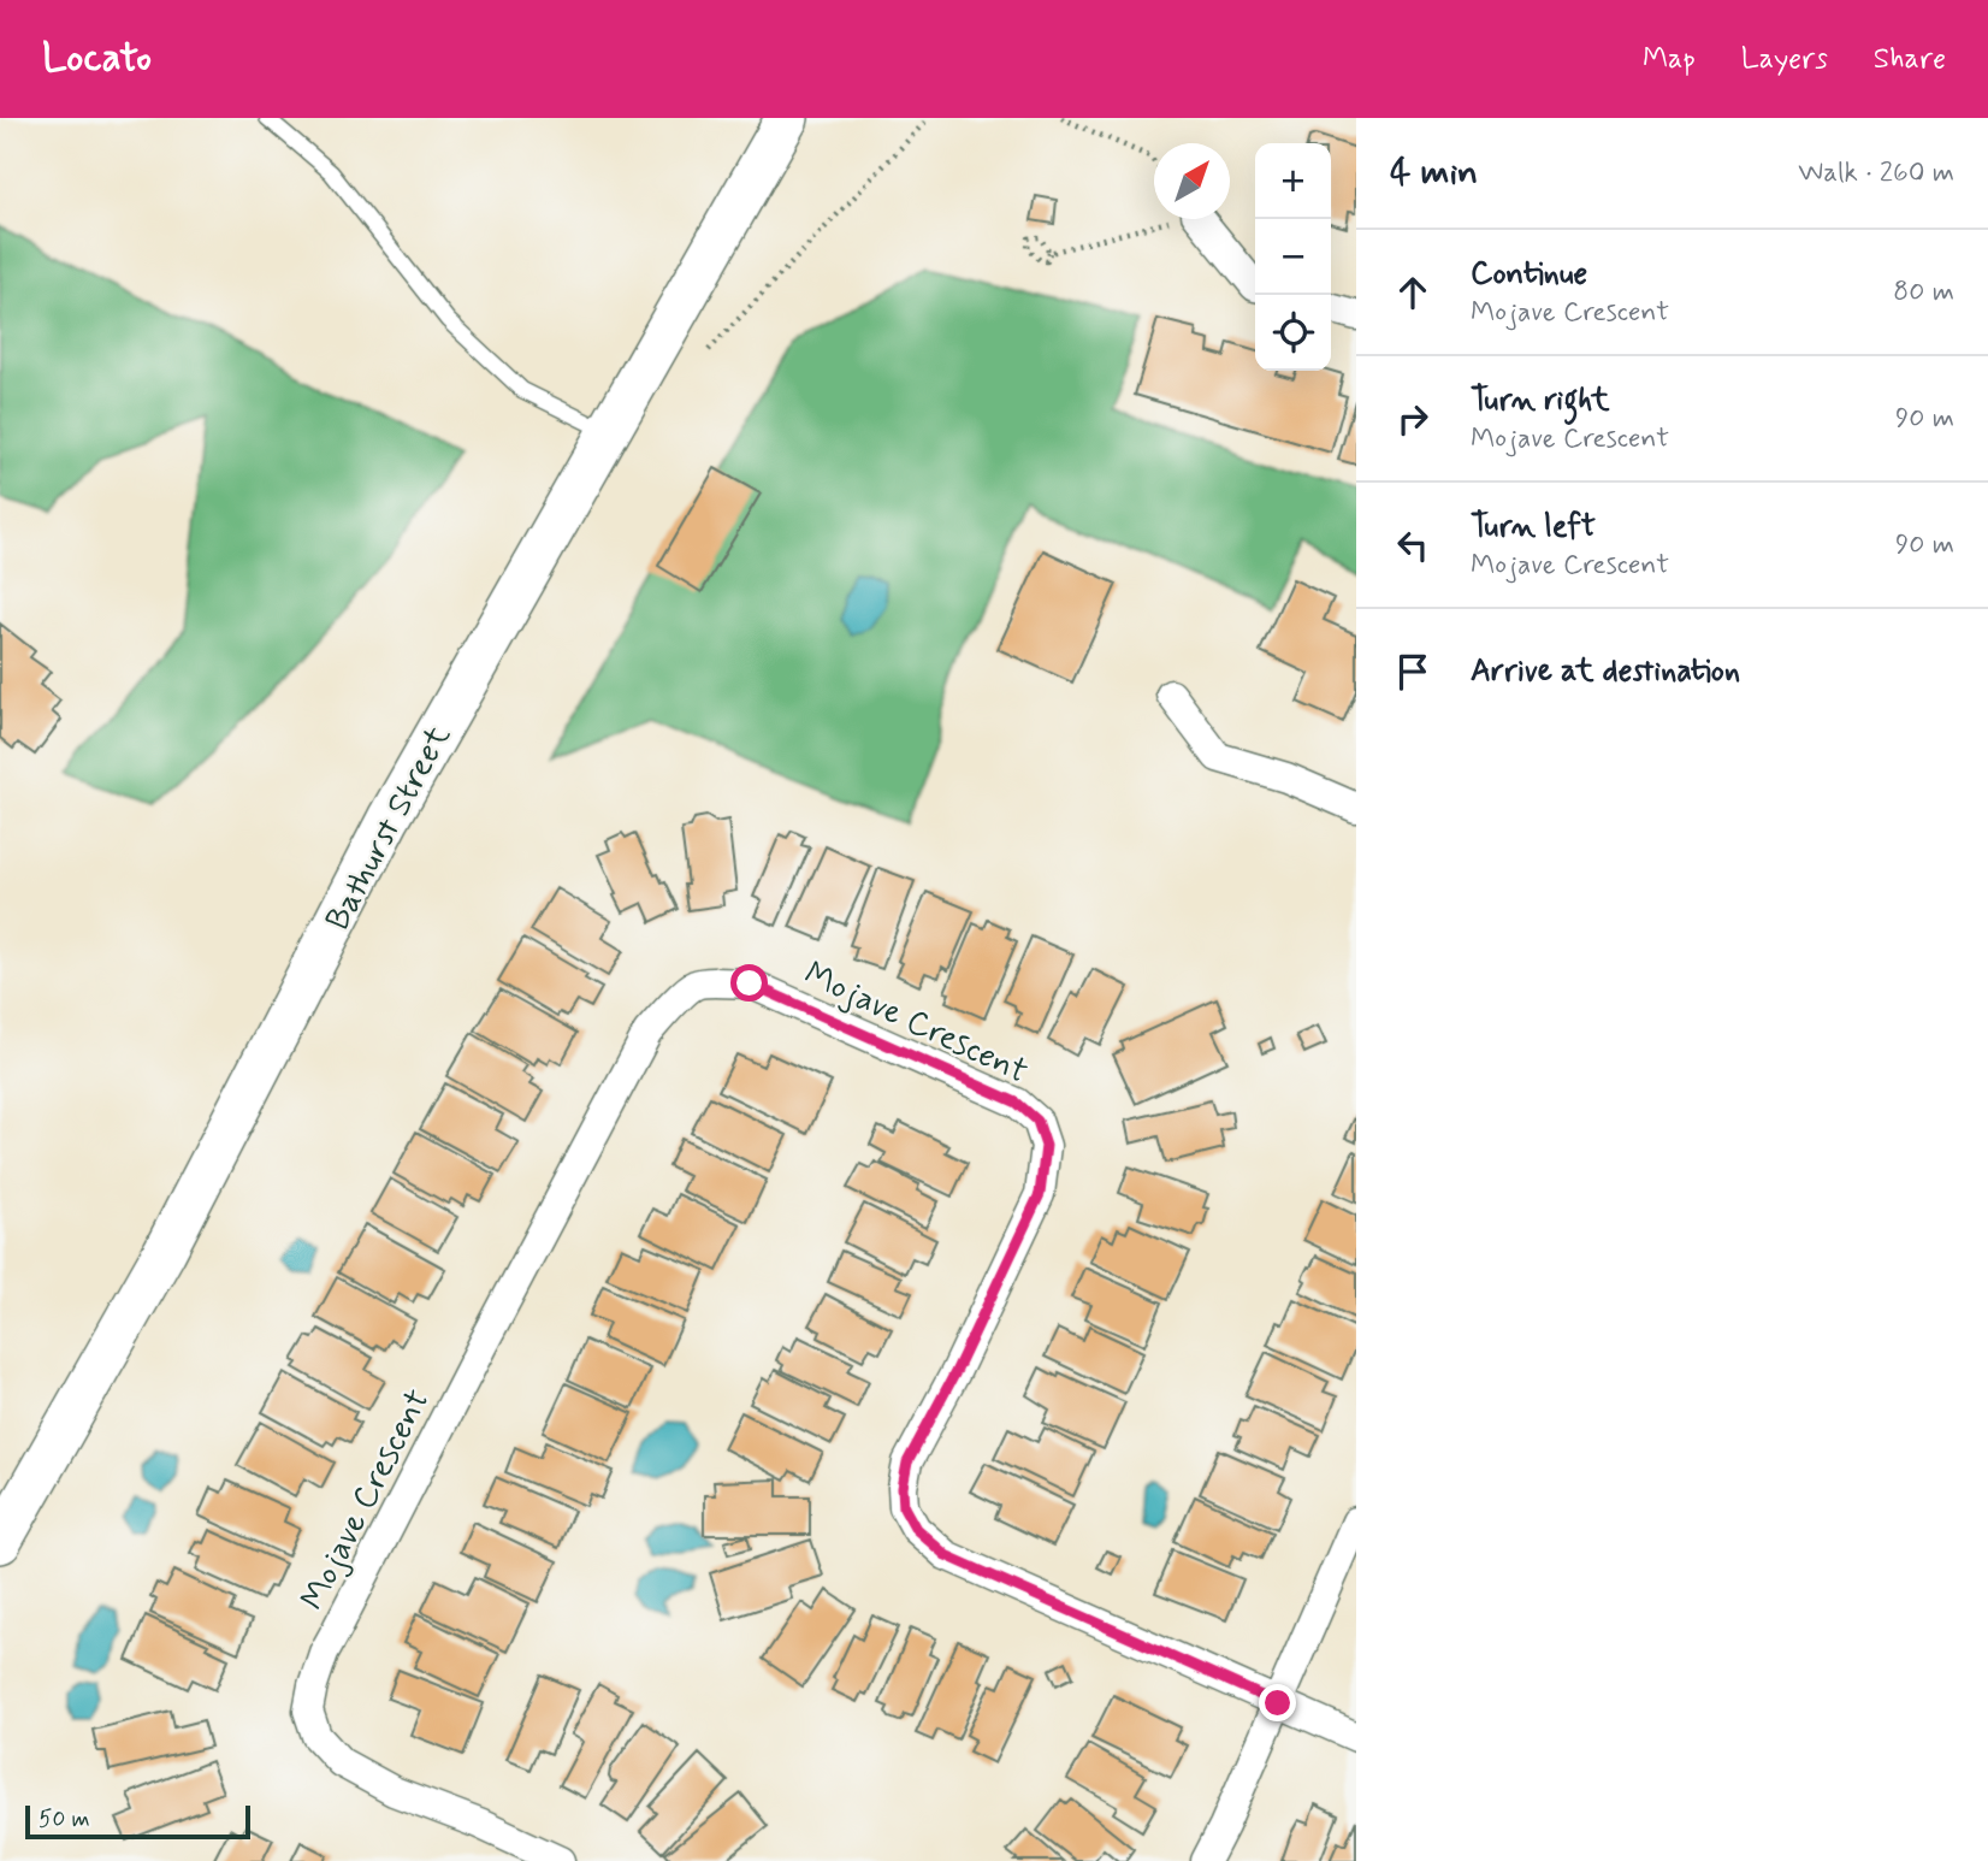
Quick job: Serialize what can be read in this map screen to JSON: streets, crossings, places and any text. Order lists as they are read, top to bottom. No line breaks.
{"streets":{"main road":["Bathurst Street"],"street":["Mojave Crescent"]},"scale_bar":"50 m","north":"top right","page":{"header":"Locato","nav":["Map","Layers","Share"],"heading":["4 min","Walk · 260 m"],"map_buttons":["+","−"],"list":[["Continue","Mojave Crescent","80 m"],["Turn right","Mojave Crescent","90 m"],["Turn left","Mojave Crescent","90 m"],"Arrive at destination"],"scale":"50 m"}}
